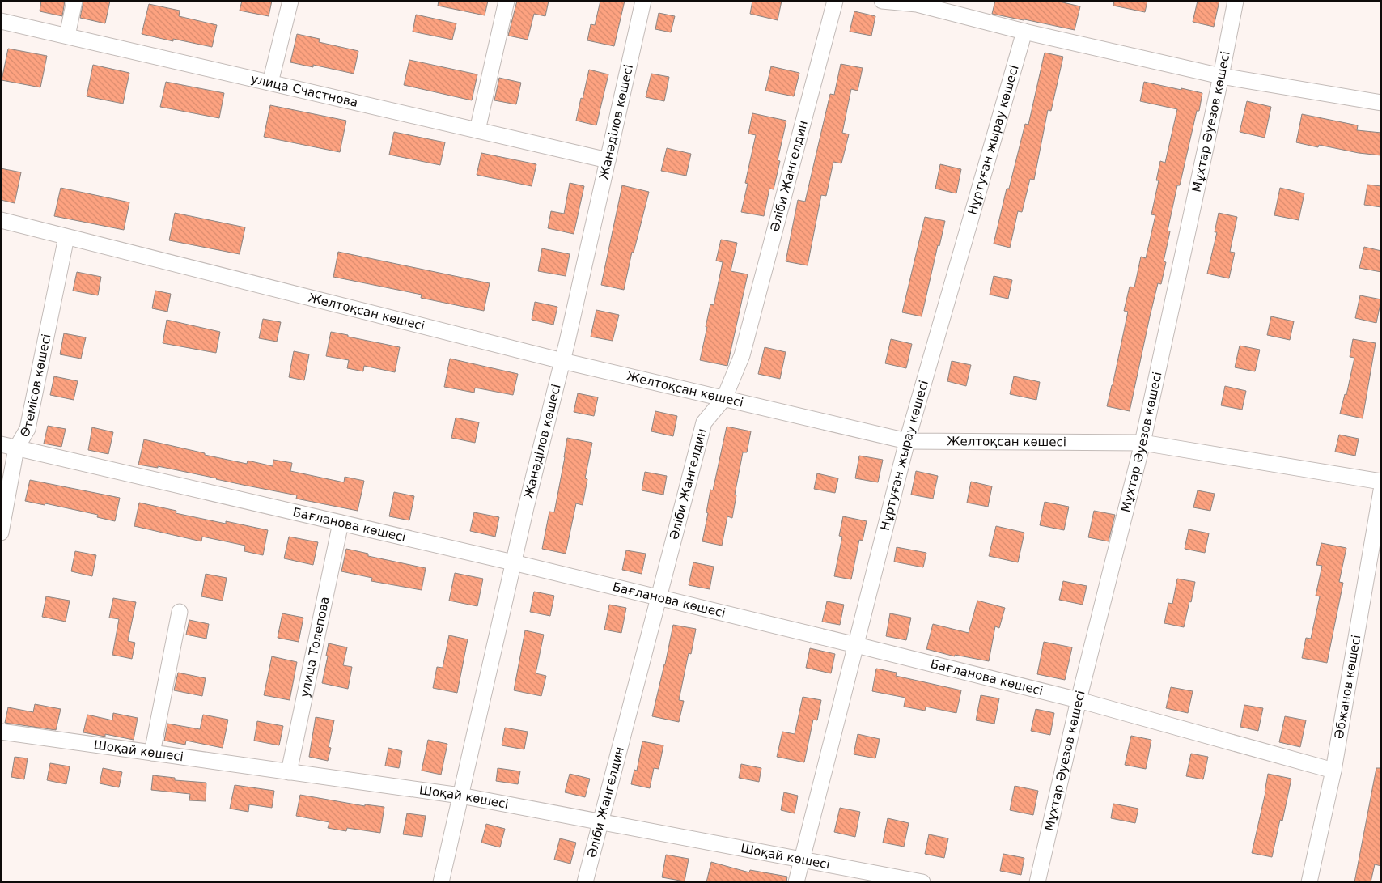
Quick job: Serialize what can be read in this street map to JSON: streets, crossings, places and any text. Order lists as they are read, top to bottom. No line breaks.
{"streets":{"street":["улица Счастнова","Жанәділов көшесі","Мұхтар Әуезов көшесі","Нұртуған жырау көшесі","Әліби Жангелдин","Желтоқсан көшесі","Өтемісов көшесі","Бағланова көшесі","улица Толепова","Әбжанов көшесі","Шоқай көшесі"]},"crossings":[["улица Счастнова","Жанәділов көшесі"],["Жанәділов көшесі","Желтоқсан көшесі"],["Жанәділов көшесі","Бағланова көшесі"],["Жанәділов көшесі","Шоқай көшесі"],["Мұхтар Әуезов көшесі","Желтоқсан көшесі"],["Мұхтар Әуезов көшесі","Бағланова көшесі"],["Нұртуған жырау көшесі","Желтоқсан көшесі"],["Нұртуған жырау көшесі","Бағланова көшесі"],["Нұртуған жырау көшесі","Шоқай көшесі"],["Әліби Жангелдин","Желтоқсан көшесі"],["Әліби Жангелдин","Бағланова көшесі"],["Әліби Жангелдин","Шоқай көшесі"],["Желтоқсан көшесі","Өтемісов көшесі"],["Өтемісов көшесі","Бағланова көшесі"],["Бағланова көшесі","улица Толепова"],["Бағланова көшесі","Әбжанов көшесі"],["улица Толепова","Шоқай көшесі"]]}
